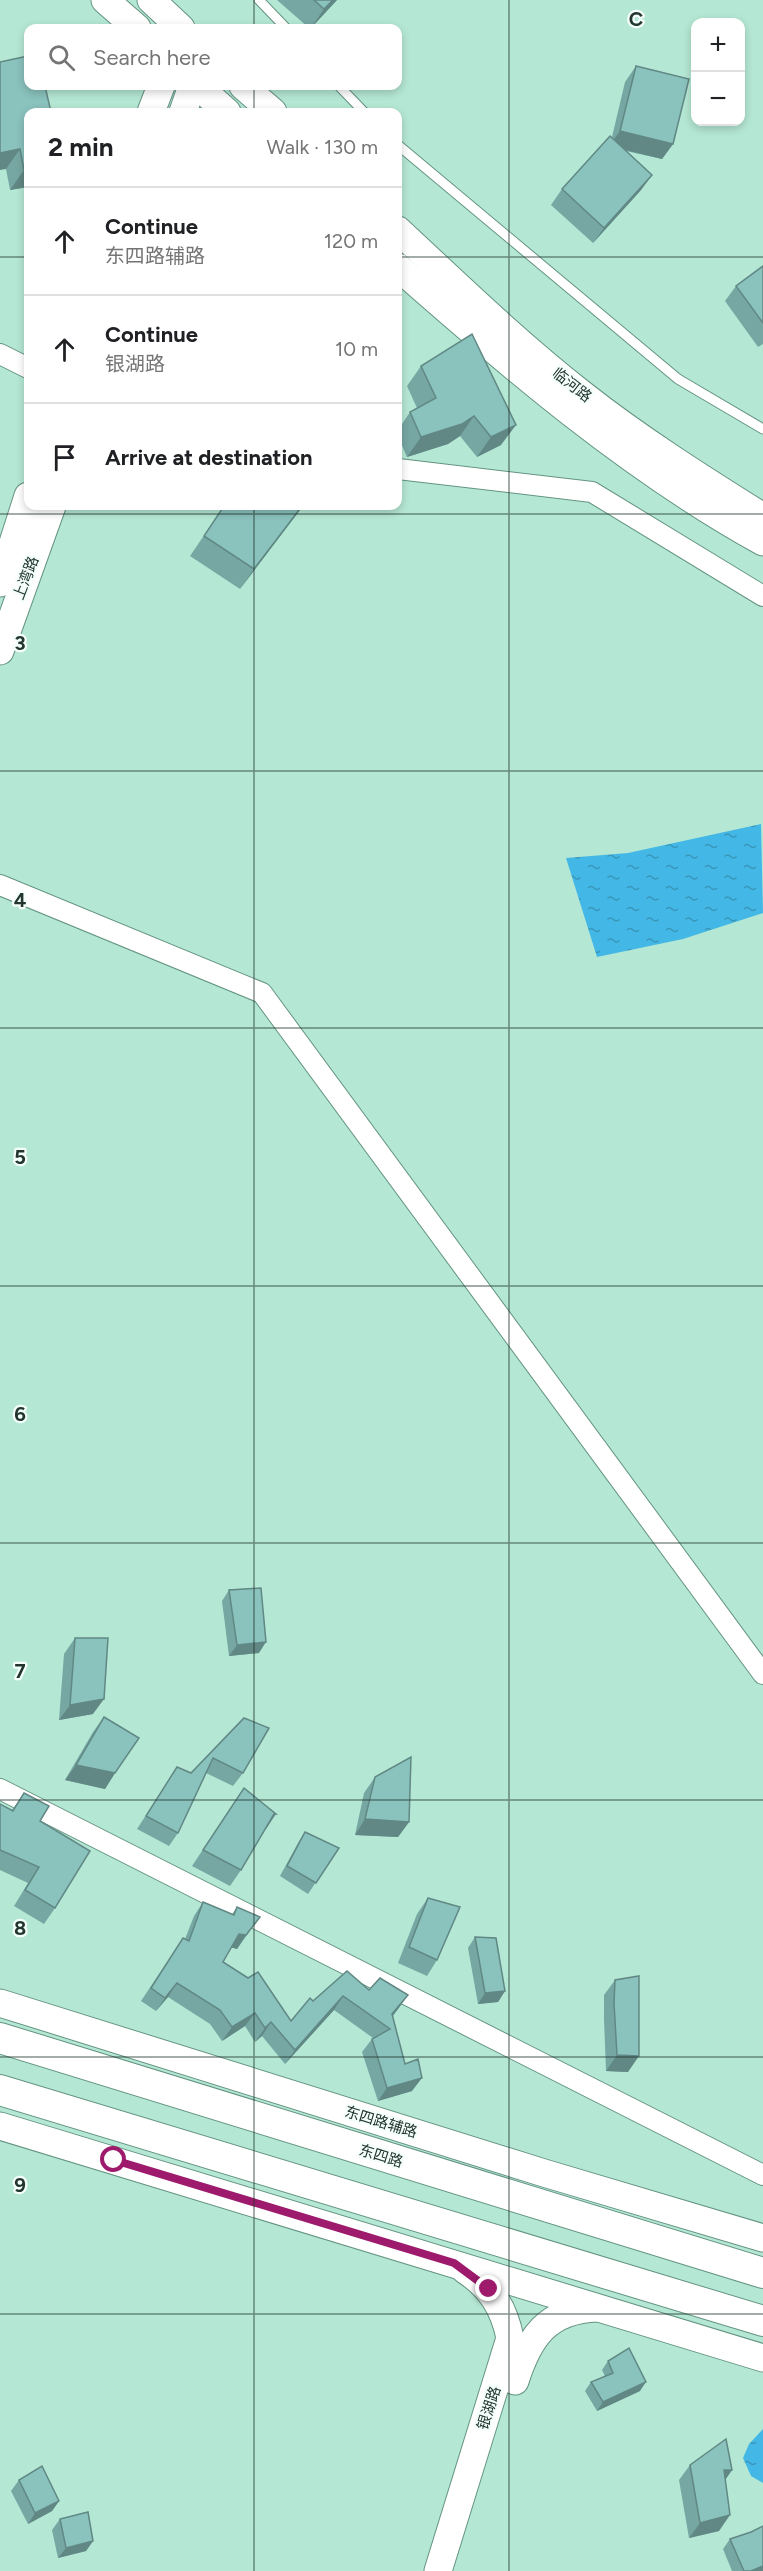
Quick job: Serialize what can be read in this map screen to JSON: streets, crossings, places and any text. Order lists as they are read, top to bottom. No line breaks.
{"streets":{"main road":["临河路","上湾路","东四路辅路","东四路","银湖路"]},"page":{"map_buttons":["+","−"],"search":"Search here","heading":["2 min","Walk · 130 m"],"list":[["Continue","东四路辅路","120 m"],["Continue","银湖路","10 m"],"Arrive at destination"]},"grid":{"columns":["C"],"rows":["3","4","5","6","7","8","9"]}}
